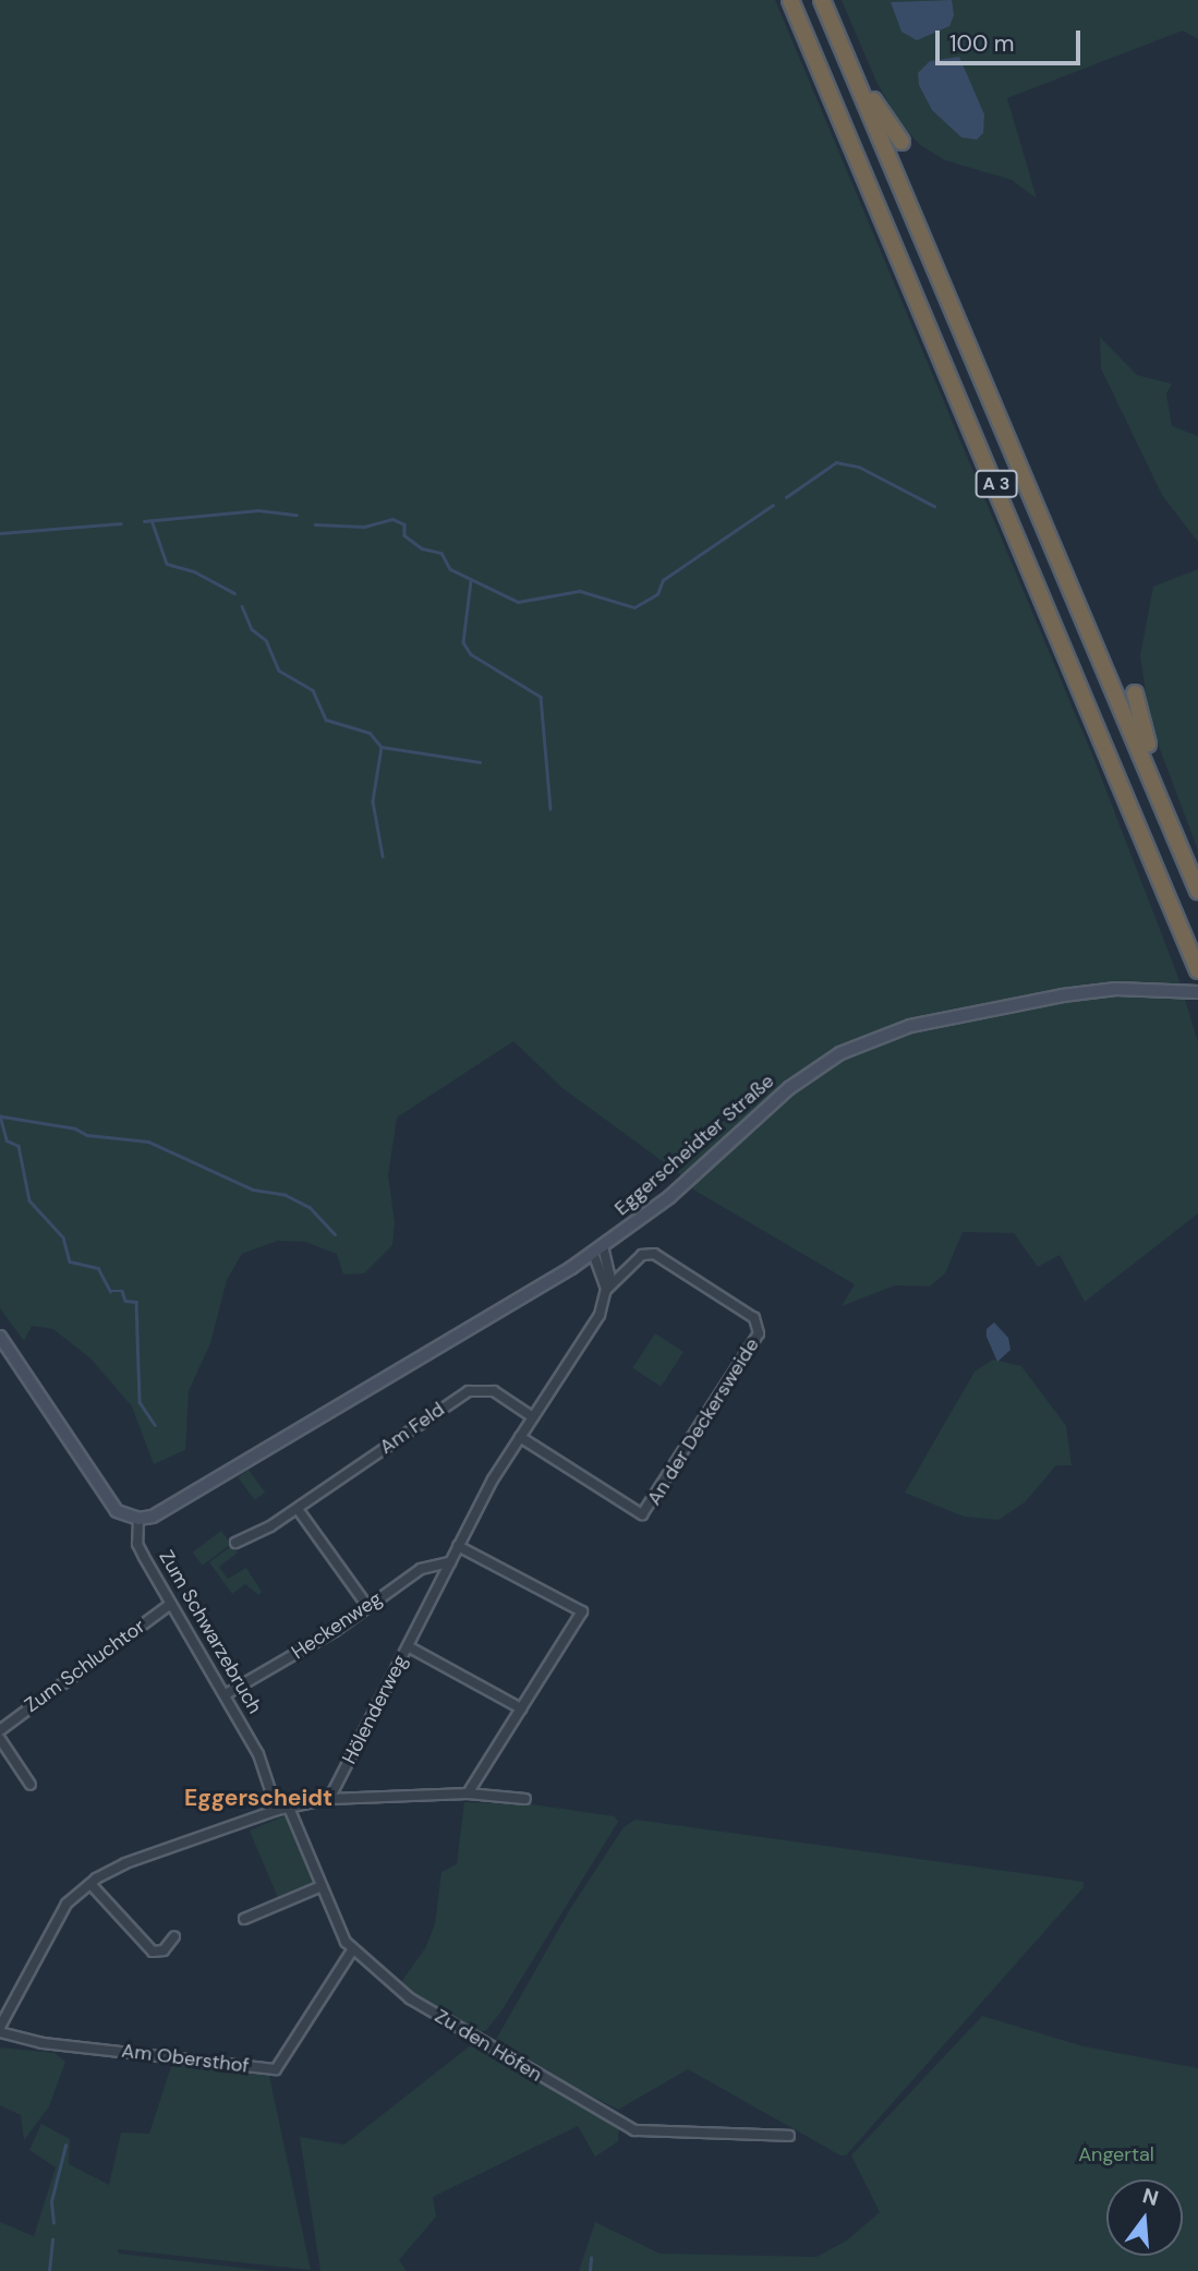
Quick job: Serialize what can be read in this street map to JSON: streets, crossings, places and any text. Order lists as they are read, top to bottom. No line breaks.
{"streets":{"highway":["A 3"],"street":["Eggerscheidter Straße","An der Deckersweide","Am Feld","Heckenweg","Zum Schwarzebruch","Zum Schluchtor","Hölenderweg","Zu den Höfen","Am Obersthof"]},"crossings":[["Eggerscheidter Straße","Zum Schwarzebruch"],["Eggerscheidter Straße","Hölenderweg"],["An der Deckersweide","Hölenderweg"],["Am Feld","Hölenderweg"],["Heckenweg","Zum Schwarzebruch"],["Heckenweg","Hölenderweg"],["Zum Schwarzebruch","Zum Schluchtor"],["Zu den Höfen","Am Obersthof"]],"districts":["Eggerscheidt"],"parks":["Angertal"],"scale_bar":"100 m","north":"top"}
